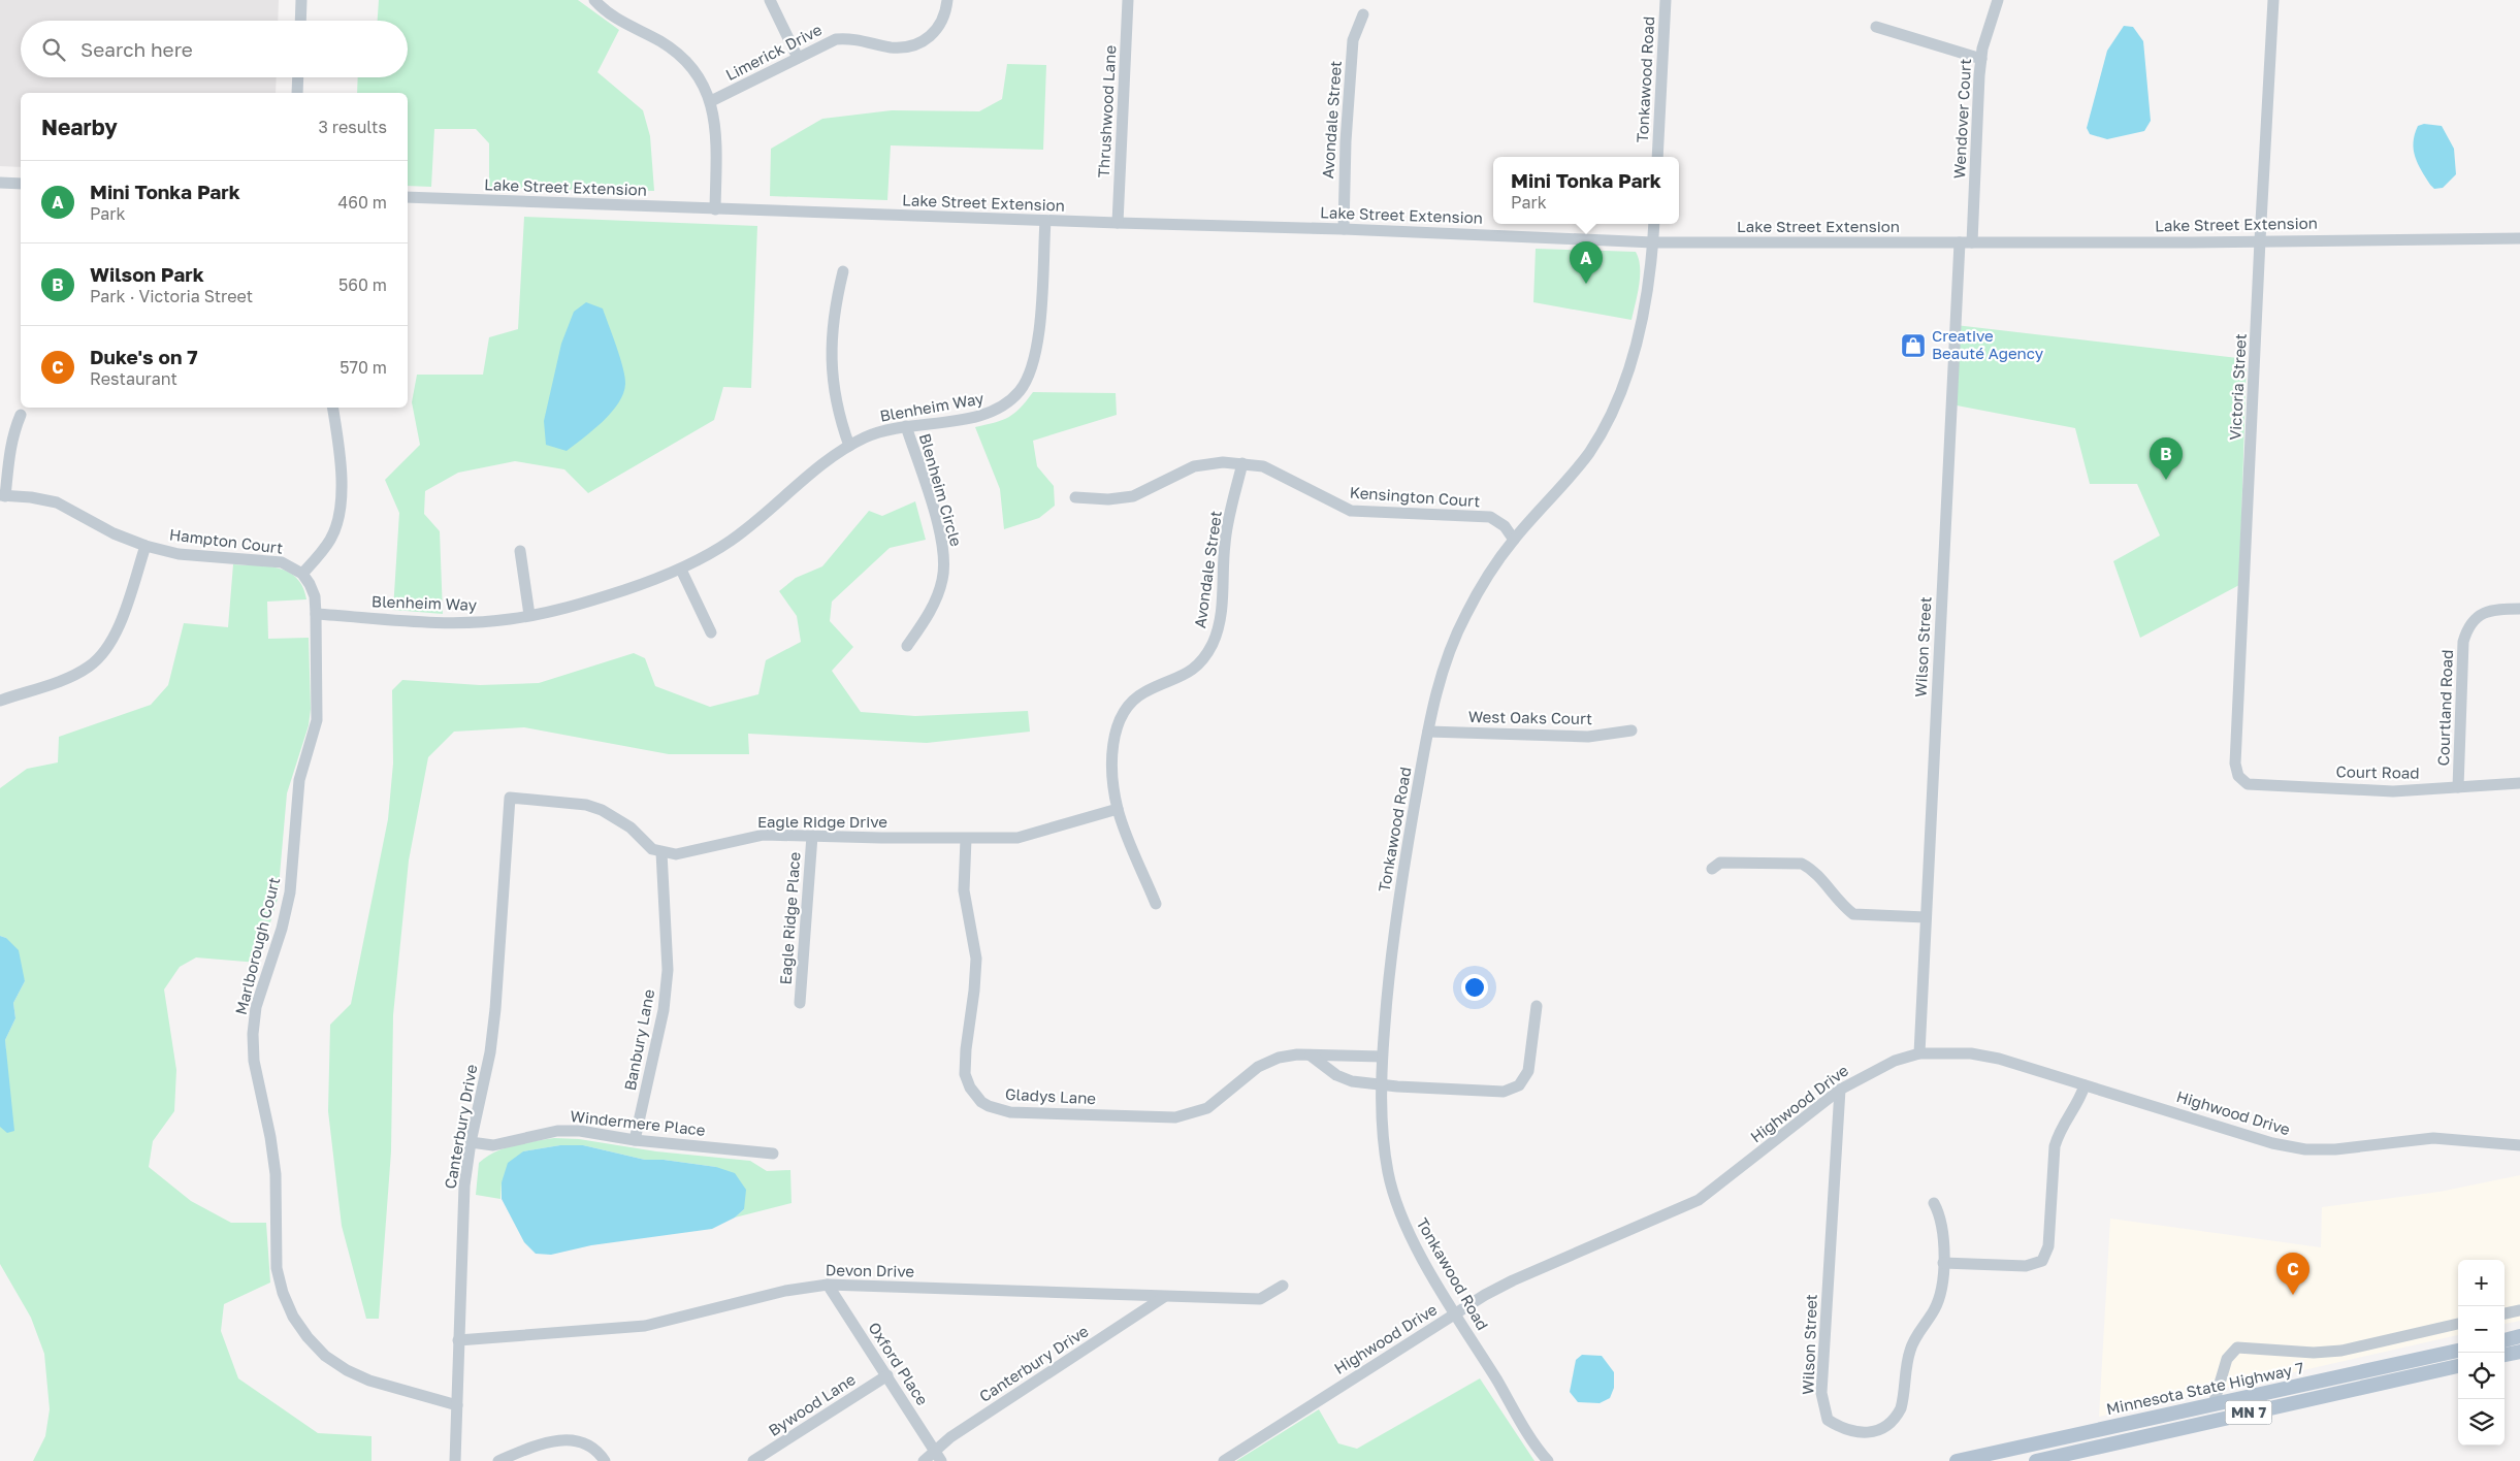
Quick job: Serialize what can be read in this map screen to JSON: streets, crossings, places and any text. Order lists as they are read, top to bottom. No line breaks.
{"streets":{"main road":["Minnesota State Highway 7","MN 7"],"street":["Limerick Drive","Tonkawood Road","Thrushwood Lane","Wendover Court","Avondale Street","Lake Street Extension","Victoria Street","Blenheim Way","Blenheim Circle","Kensington Court","Hampton Court","Wilson Street","Courtland Road","West Oaks Court","Court Road","Eagle Ridge Drive","Eagle Ridge Place","Marlborough Court","Banbury Lane","Gladys Lane","Highwood Drive","Windermere Place","Canterbury Drive","Devon Drive","Oxford Place","Bywood Lane"]},"crossings":[["Tonkawood Road","Lake Street Extension"],["Tonkawood Road","Kensington Court"],["Tonkawood Road","West Oaks Court"],["Tonkawood Road","Gladys Lane"],["Tonkawood Road","Highwood Drive"],["Thrushwood Lane","Lake Street Extension"],["Wendover Court","Lake Street Extension"],["Avondale Street","Lake Street Extension"],["Avondale Street","Kensington Court"],["Avondale Street","Eagle Ridge Drive"],["Lake Street Extension","Victoria Street"],["Lake Street Extension","Blenheim Way"],["Lake Street Extension","Wilson Street"],["Victoria Street","Court Road"],["Blenheim Way","Blenheim Circle"],["Blenheim Way","Marlborough Court"],["Hampton Court","Marlborough Court"],["Wilson Street","Highwood Drive"],["Courtland Road","Court Road"],["Eagle Ridge Drive","Eagle Ridge Place"],["Eagle Ridge Drive","Banbury Lane"],["Eagle Ridge Drive","Gladys Lane"],["Eagle Ridge Drive","Canterbury Drive"],["Marlborough Court","Canterbury Drive"],["Banbury Lane","Windermere Place"],["Banbury Lane","Canterbury Drive"],["Windermere Place","Canterbury Drive"],["Canterbury Drive","Devon Drive"],["Canterbury Drive","Oxford Place"],["Devon Drive","Oxford Place"],["Oxford Place","Bywood Lane"]],"places":{"shop":["Creative Beauté Agency"]},"page":{"search":"Search here","heading":["Nearby","3 results"],"popup":["Mini Tonka Park","Park"],"list":[{"mark":"A","name":"Mini Tonka Park","note":"Park","value":"460 m"},{"mark":"B","name":"Wilson Park","note":"Park · Victoria Street","value":"560 m"},{"mark":"C","name":"Duke's on 7","note":"Restaurant","value":"570 m"}],"pins":["A","B","C"],"map_buttons":["+","−"]}}
